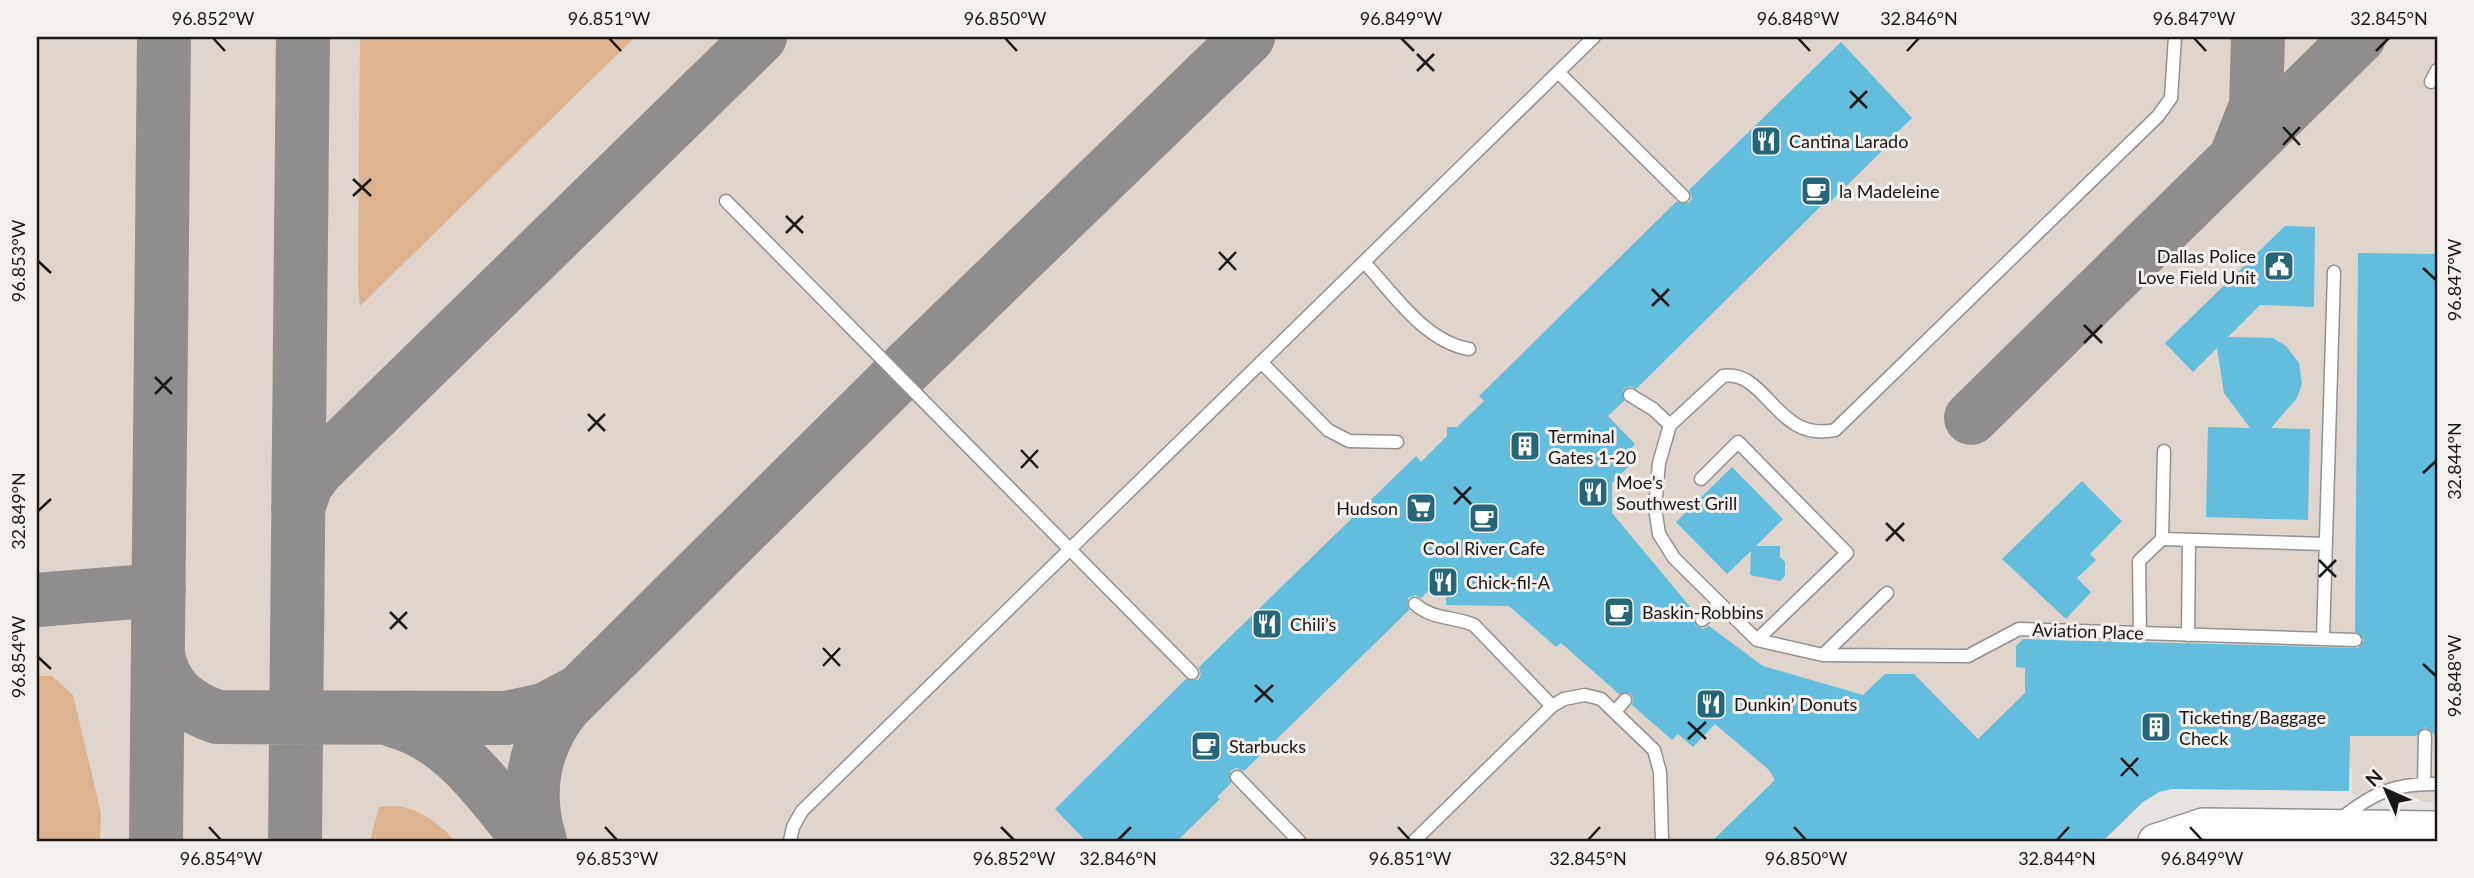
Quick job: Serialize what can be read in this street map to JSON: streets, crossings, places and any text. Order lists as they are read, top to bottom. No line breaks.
{"streets":{"lane":["Aviation Place"]},"places":{"restaurant":["Cantina Larado","Moe’s Southwest Grill","Chick-fil-A","Chili’s","Dunkin’ Donuts"],"cafe":["la Madeleine","Cool River Cafe","Baskin-Robbins","Starbucks"],"public building":["Dallas Police Love Field Unit"],"building":["Terminal Gates 1-20","Ticketing/Baggage Check"],"supermarket":["Hudson"]},"north":"top left","coordinates":["96.852°W","96.851°W","96.850°W","96.849°W","96.848°W","32.846°N","96.847°W","32.845°N","96.853°W","32.844°N","32.849°N","96.854°W"]}
